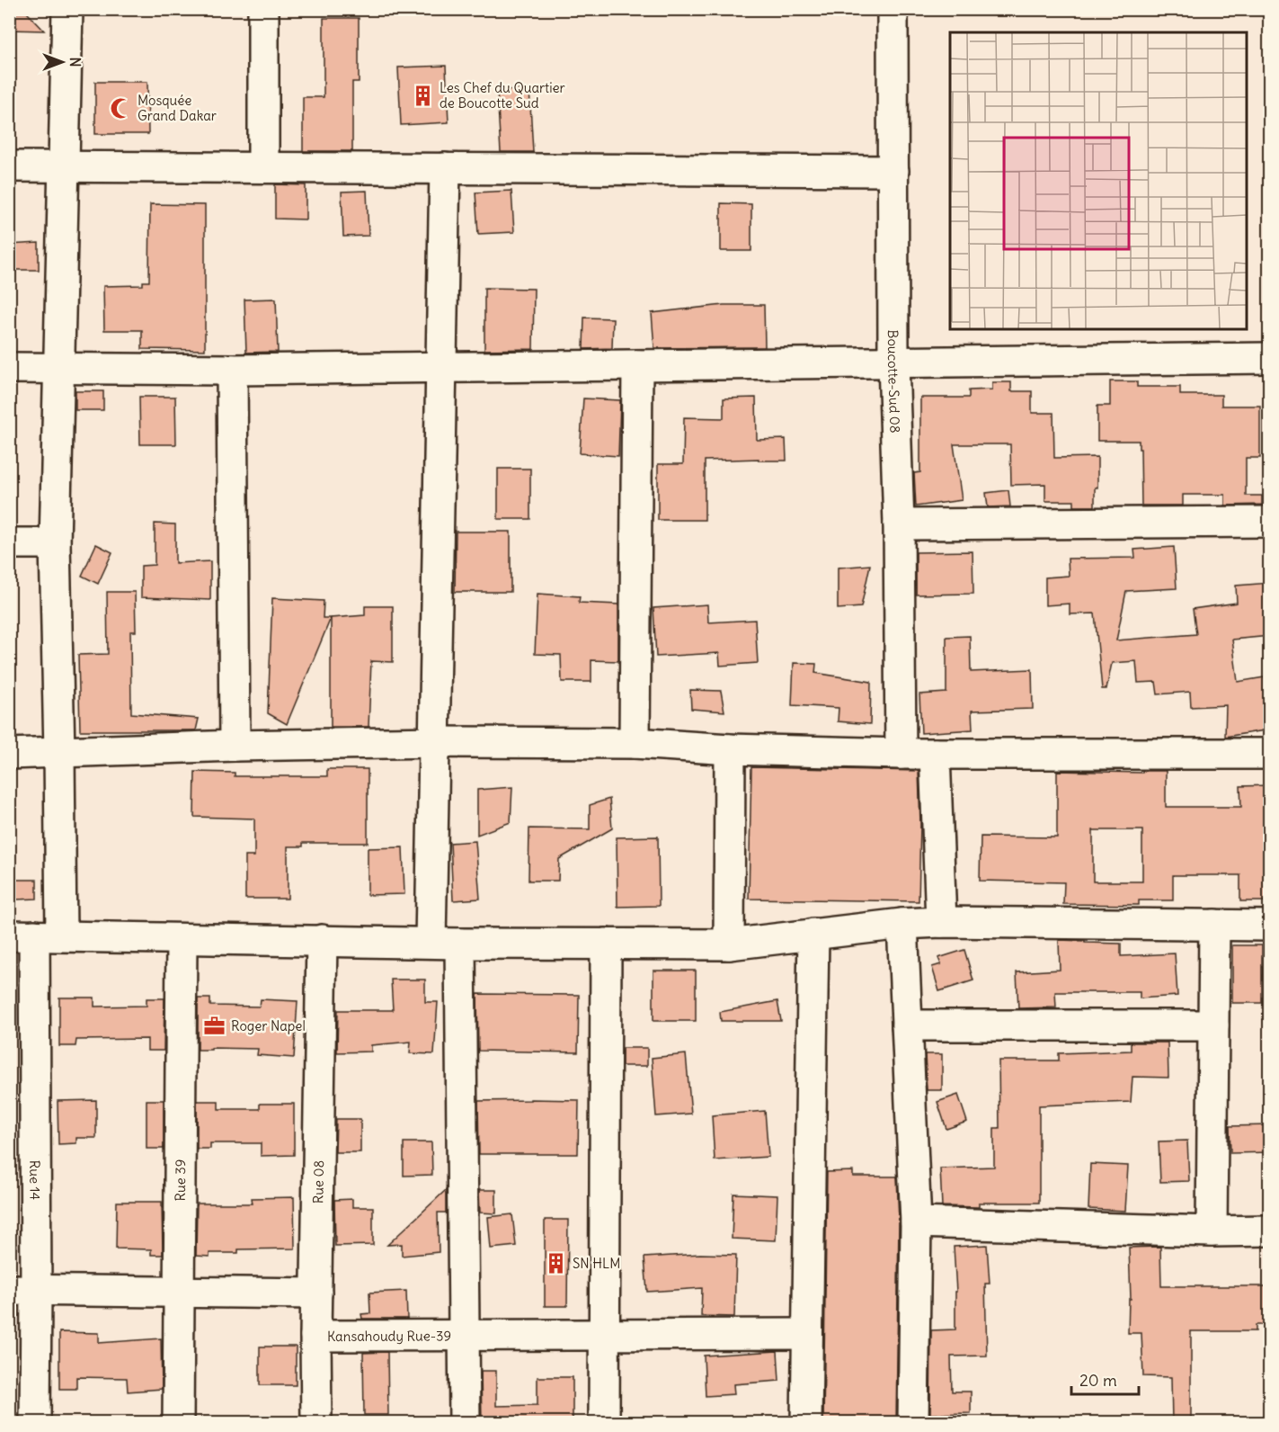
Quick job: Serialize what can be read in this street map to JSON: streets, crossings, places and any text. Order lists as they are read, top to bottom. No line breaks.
{"streets":{"street":["Boucotte-Sud 08","Rue 14","Rue 39","Rue 08","Kansahoudy Rue-39"]},"crossings":[["Rue 08","Kansahoudy Rue-39"]],"places":{"building":["Les Chef du Quartier de Boucotte Sud","SN HLM"],"mosque":["Mosquée Grand Dakar"],"office":["Roger Napel"]},"scale_bar":"20 m","north":"right"}
